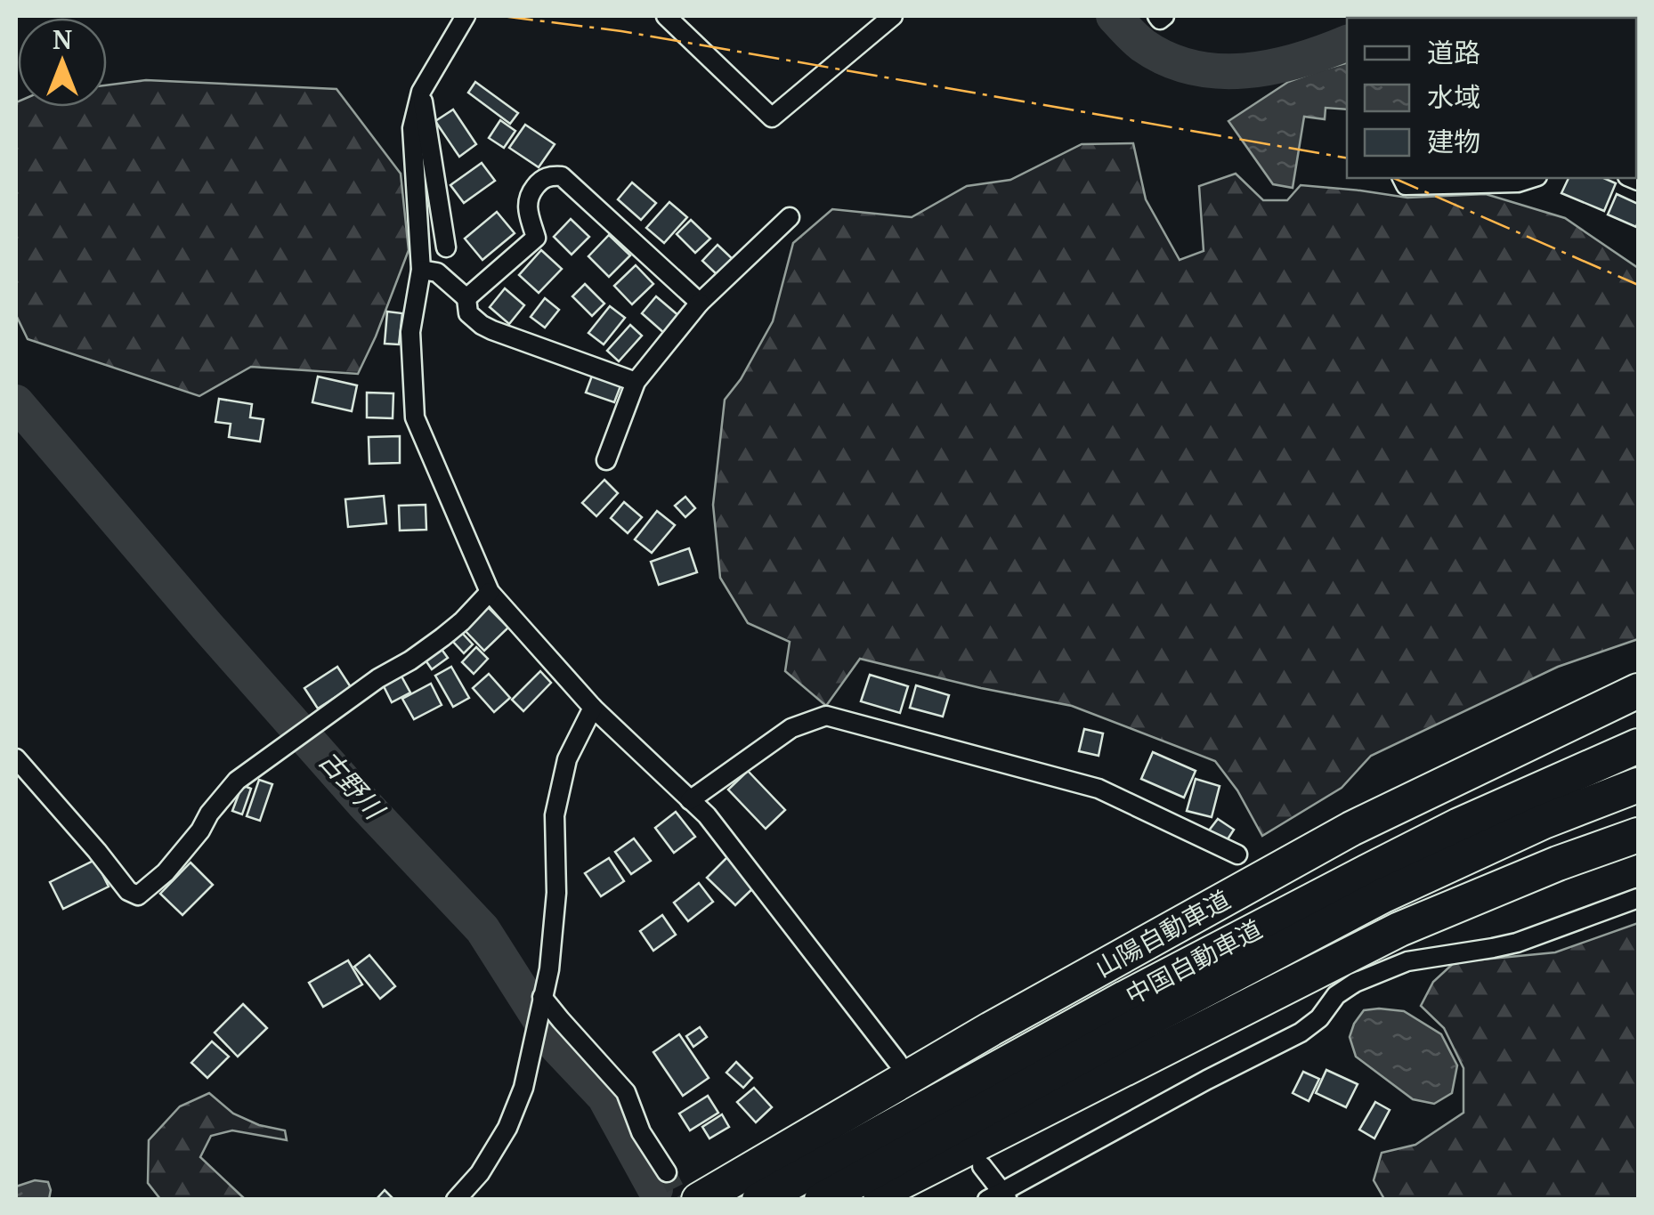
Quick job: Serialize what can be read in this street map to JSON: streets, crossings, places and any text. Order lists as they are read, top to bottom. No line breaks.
{"streets":{"highway":["山陽自動車道","中国自動車道"]},"water":["古野川"],"legend":["道路","水域","建物"],"north":"top"}
